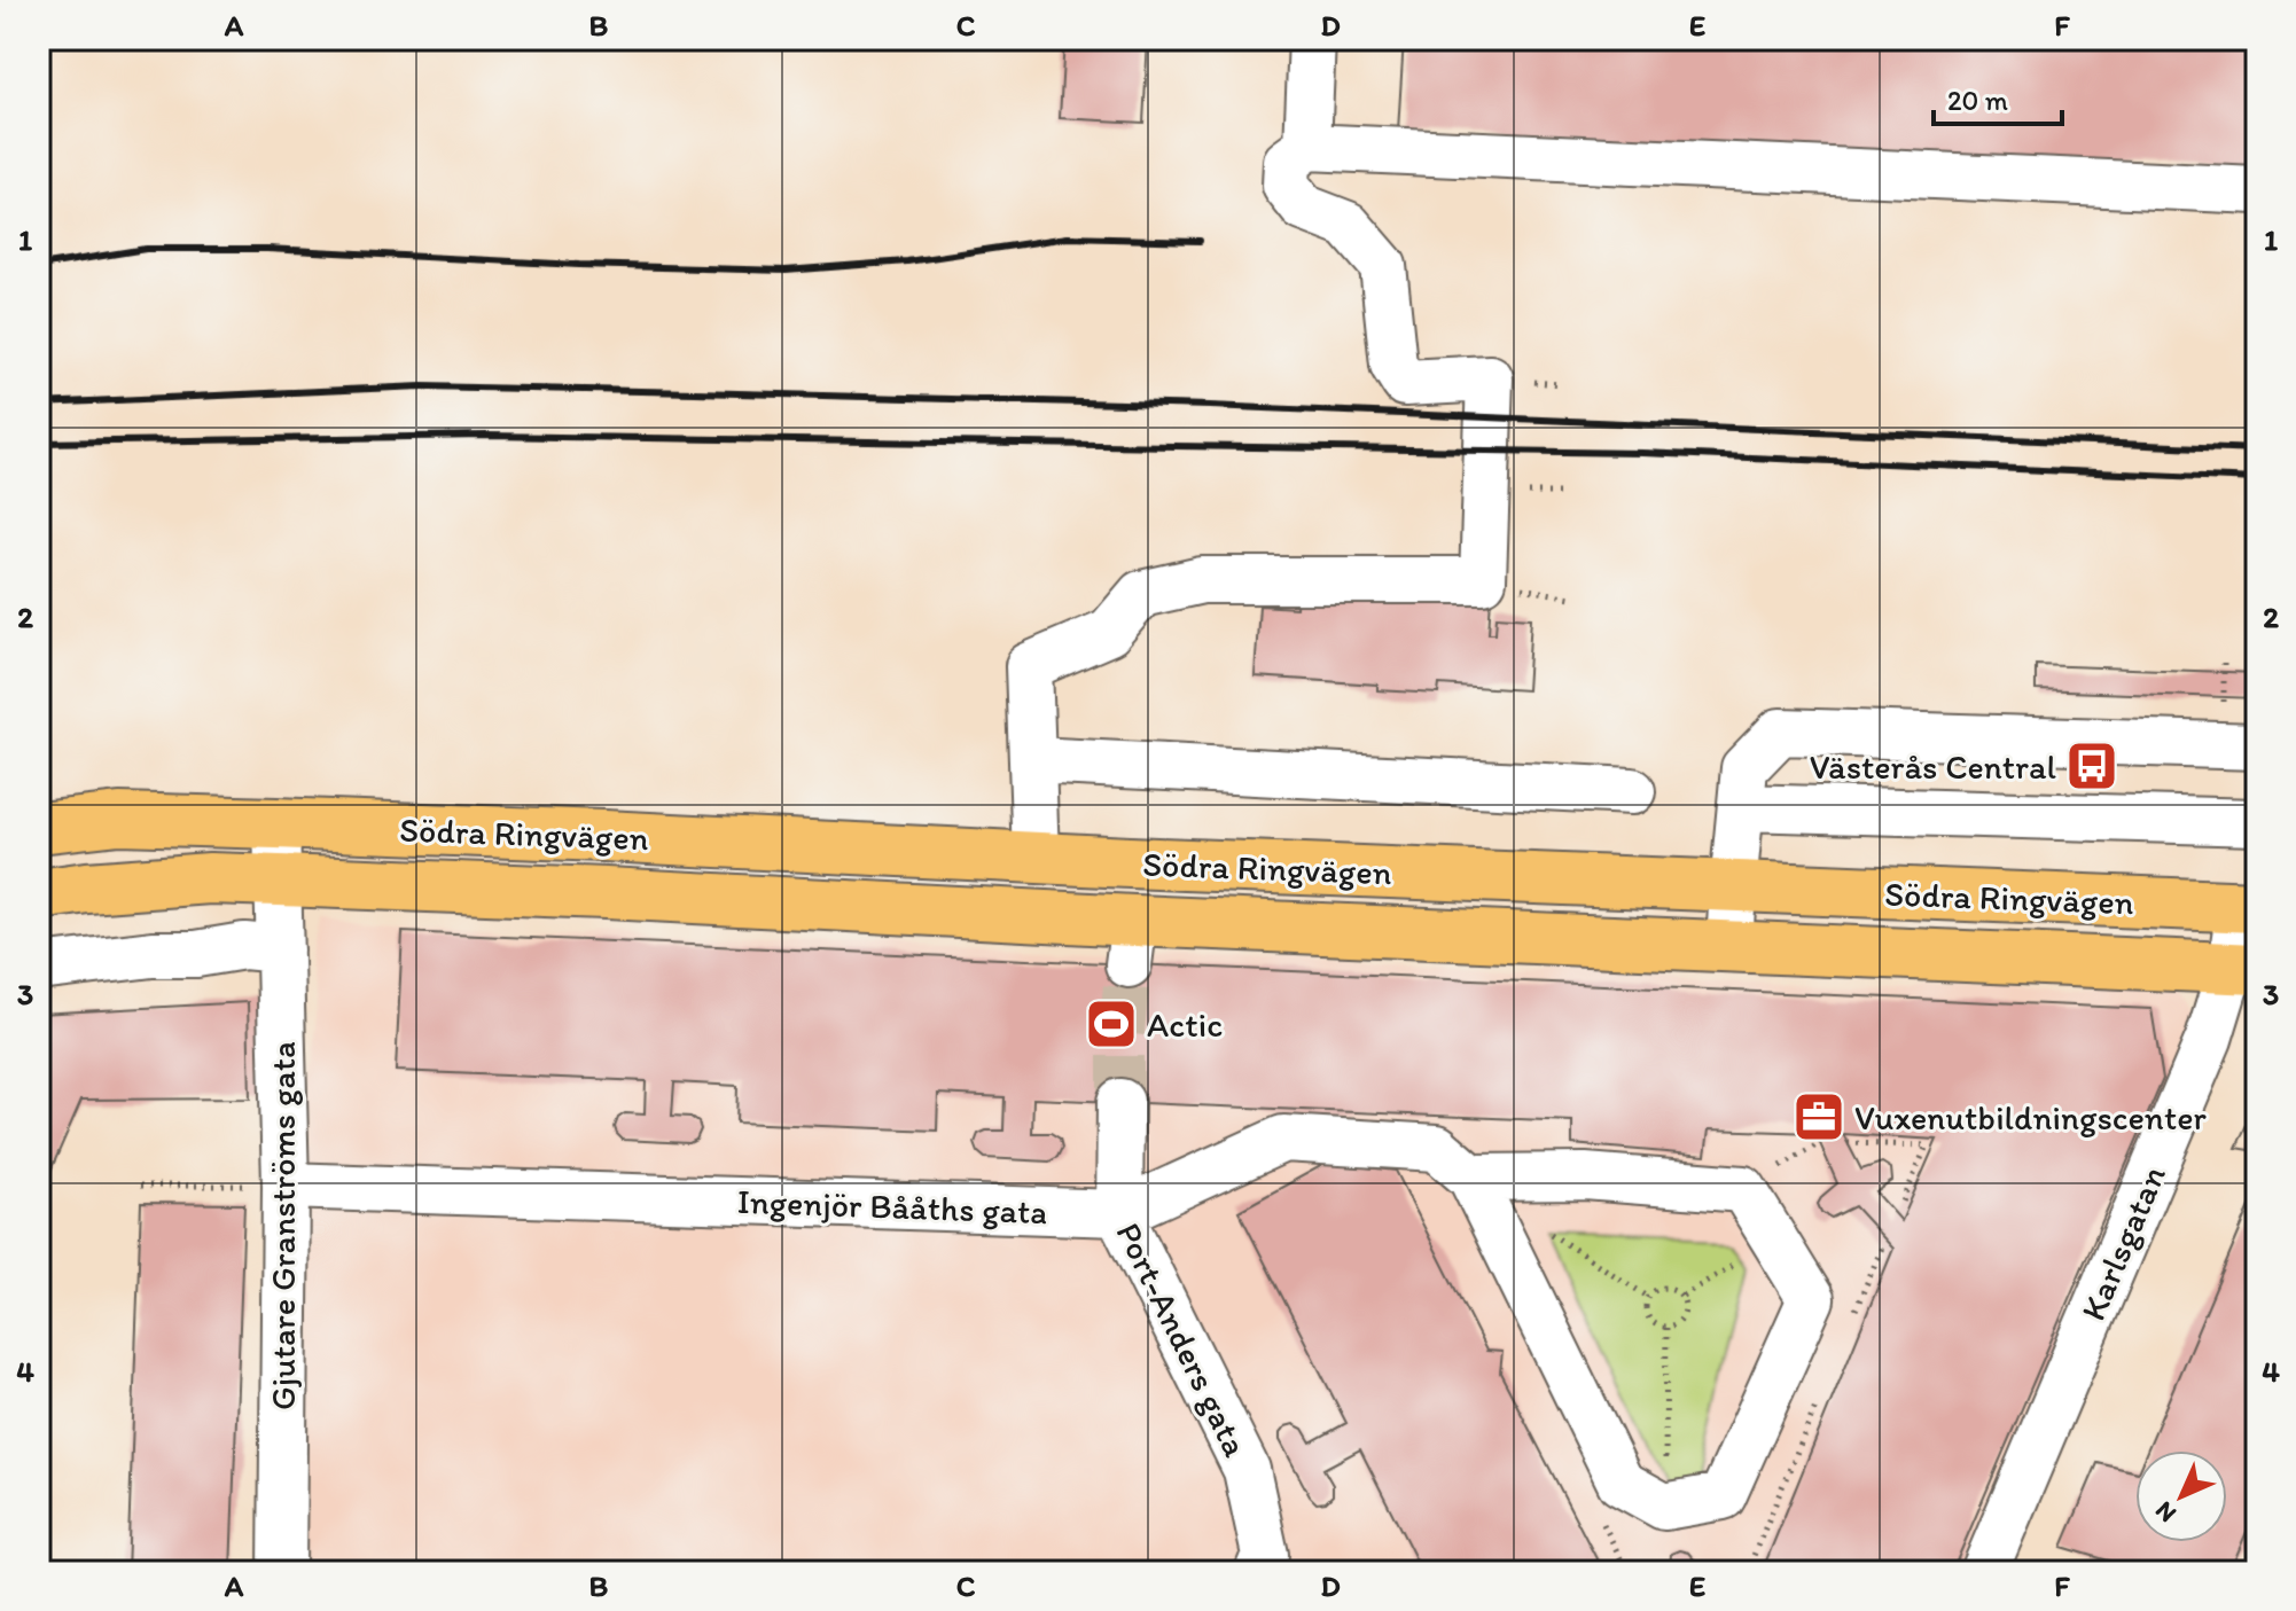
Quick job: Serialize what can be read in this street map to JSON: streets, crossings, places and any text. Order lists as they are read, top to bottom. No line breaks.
{"streets":{"main road":["Södra Ringvägen"],"street":["Ingenjör Bååths gata","Gjutare Granströms gata","Karlsgatan","Port-Anders gata"]},"crossings":[["Södra Ringvägen","Gjutare Granströms gata"],["Södra Ringvägen","Karlsgatan"],["Ingenjör Bååths gata","Gjutare Granströms gata"],["Ingenjör Bååths gata","Port-Anders gata"]],"places":{"bus stop":["Västerås Central"],"sports":["Actic"],"office":["Vuxenutbildningscenter"]},"scale_bar":"20 m","north":"bottom left","grid":{"columns":["A","B","C","D","E","F"],"rows":["1","2","3","4"]}}
